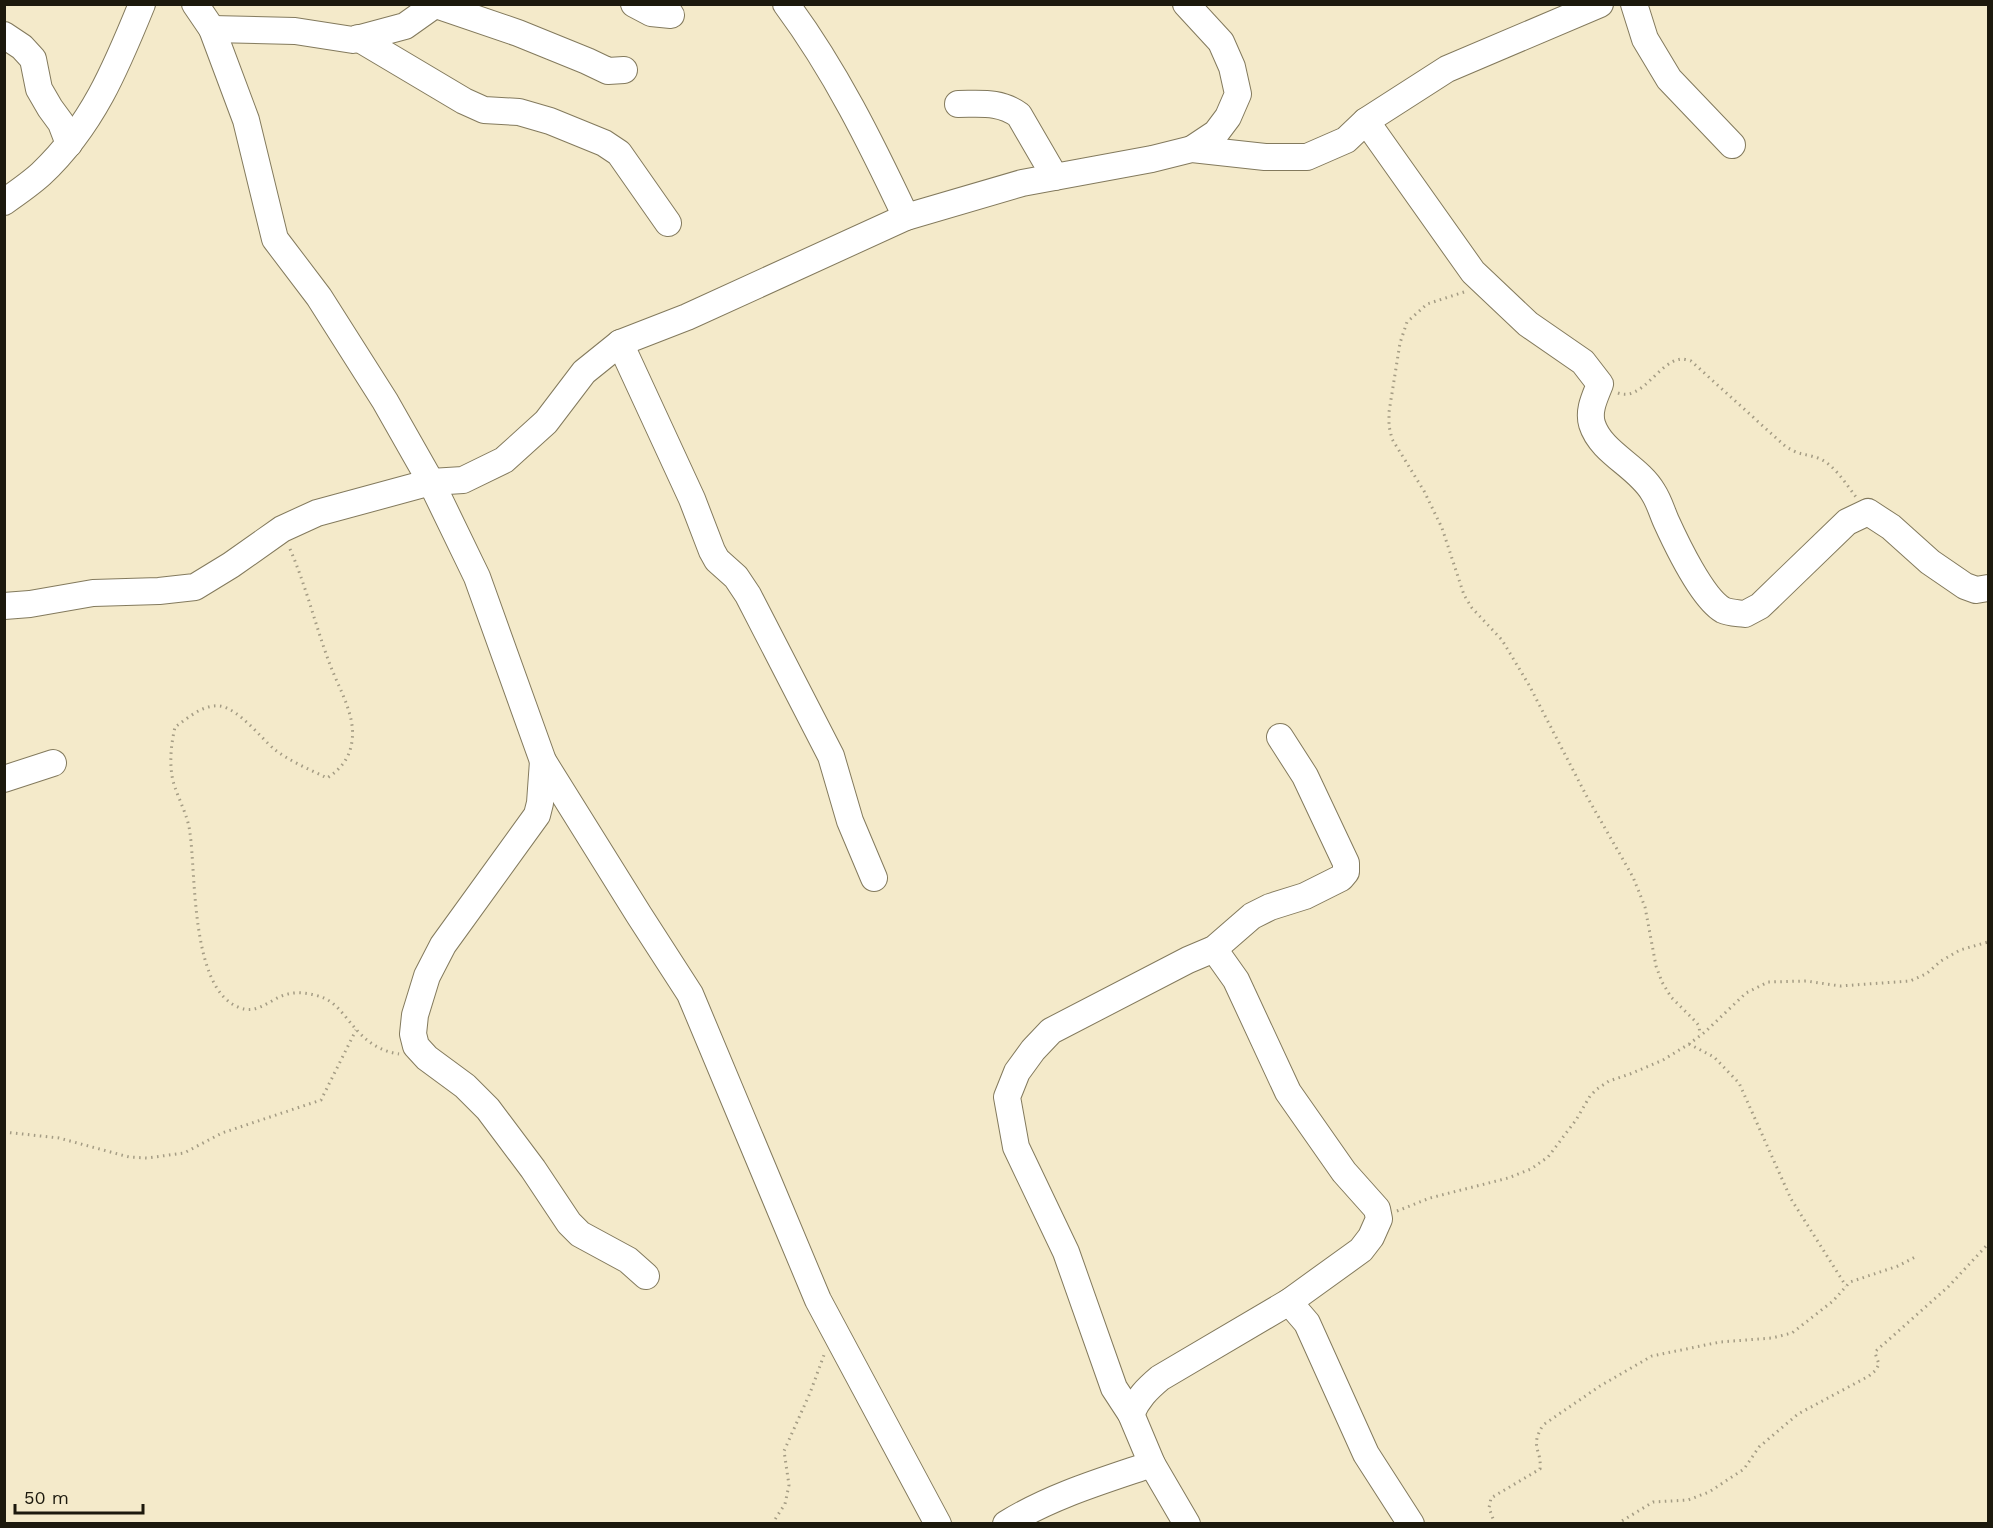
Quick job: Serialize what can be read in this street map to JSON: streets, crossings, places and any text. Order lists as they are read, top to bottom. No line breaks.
{"scale_bar":"50 m"}
